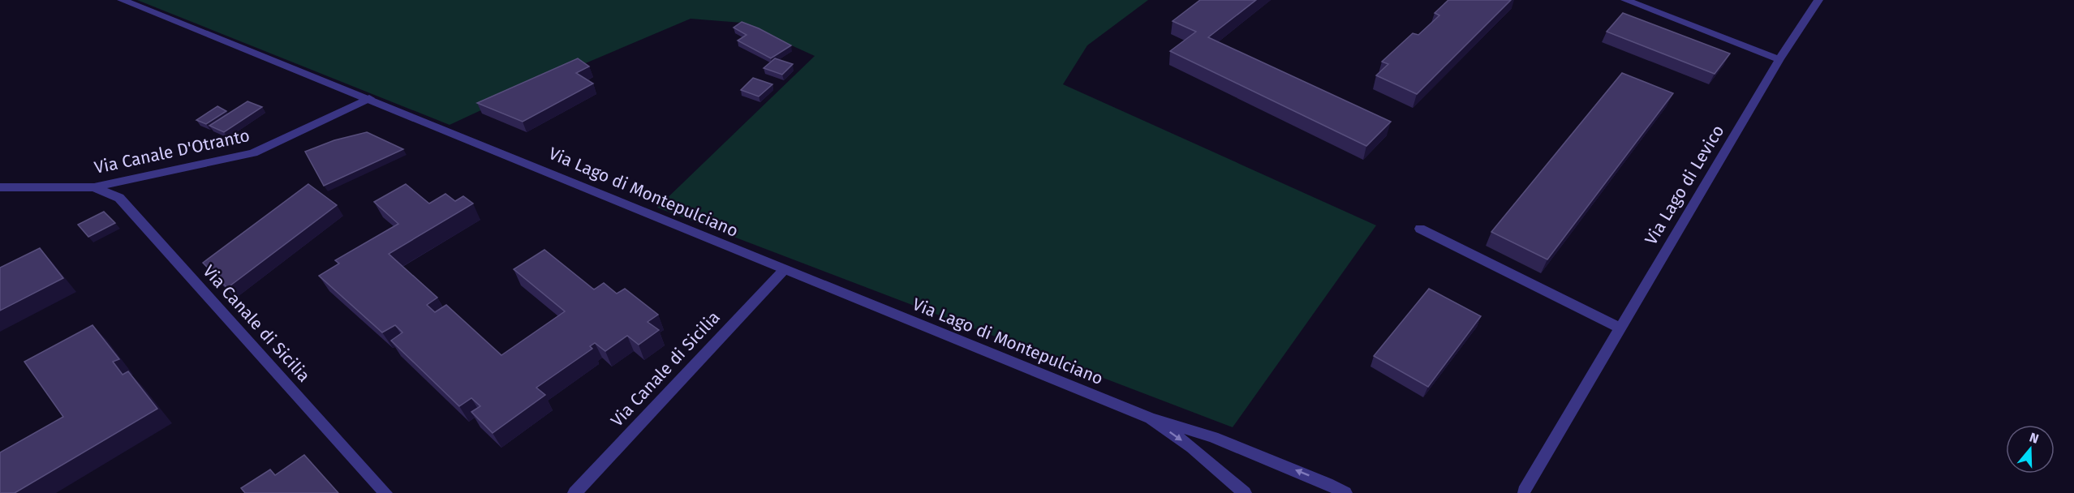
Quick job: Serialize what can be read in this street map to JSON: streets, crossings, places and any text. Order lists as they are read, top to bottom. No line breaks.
{"streets":{"street":["Via Canale D'Otranto","Via Lago di Levico","Via Lago di Montepulciano","Via Canale di Sicilia"]},"crossings":[["Via Canale D'Otranto","Via Lago di Montepulciano"],["Via Canale D'Otranto","Via Canale di Sicilia"],["Via Lago di Montepulciano","Via Canale di Sicilia"]],"north":"top"}
